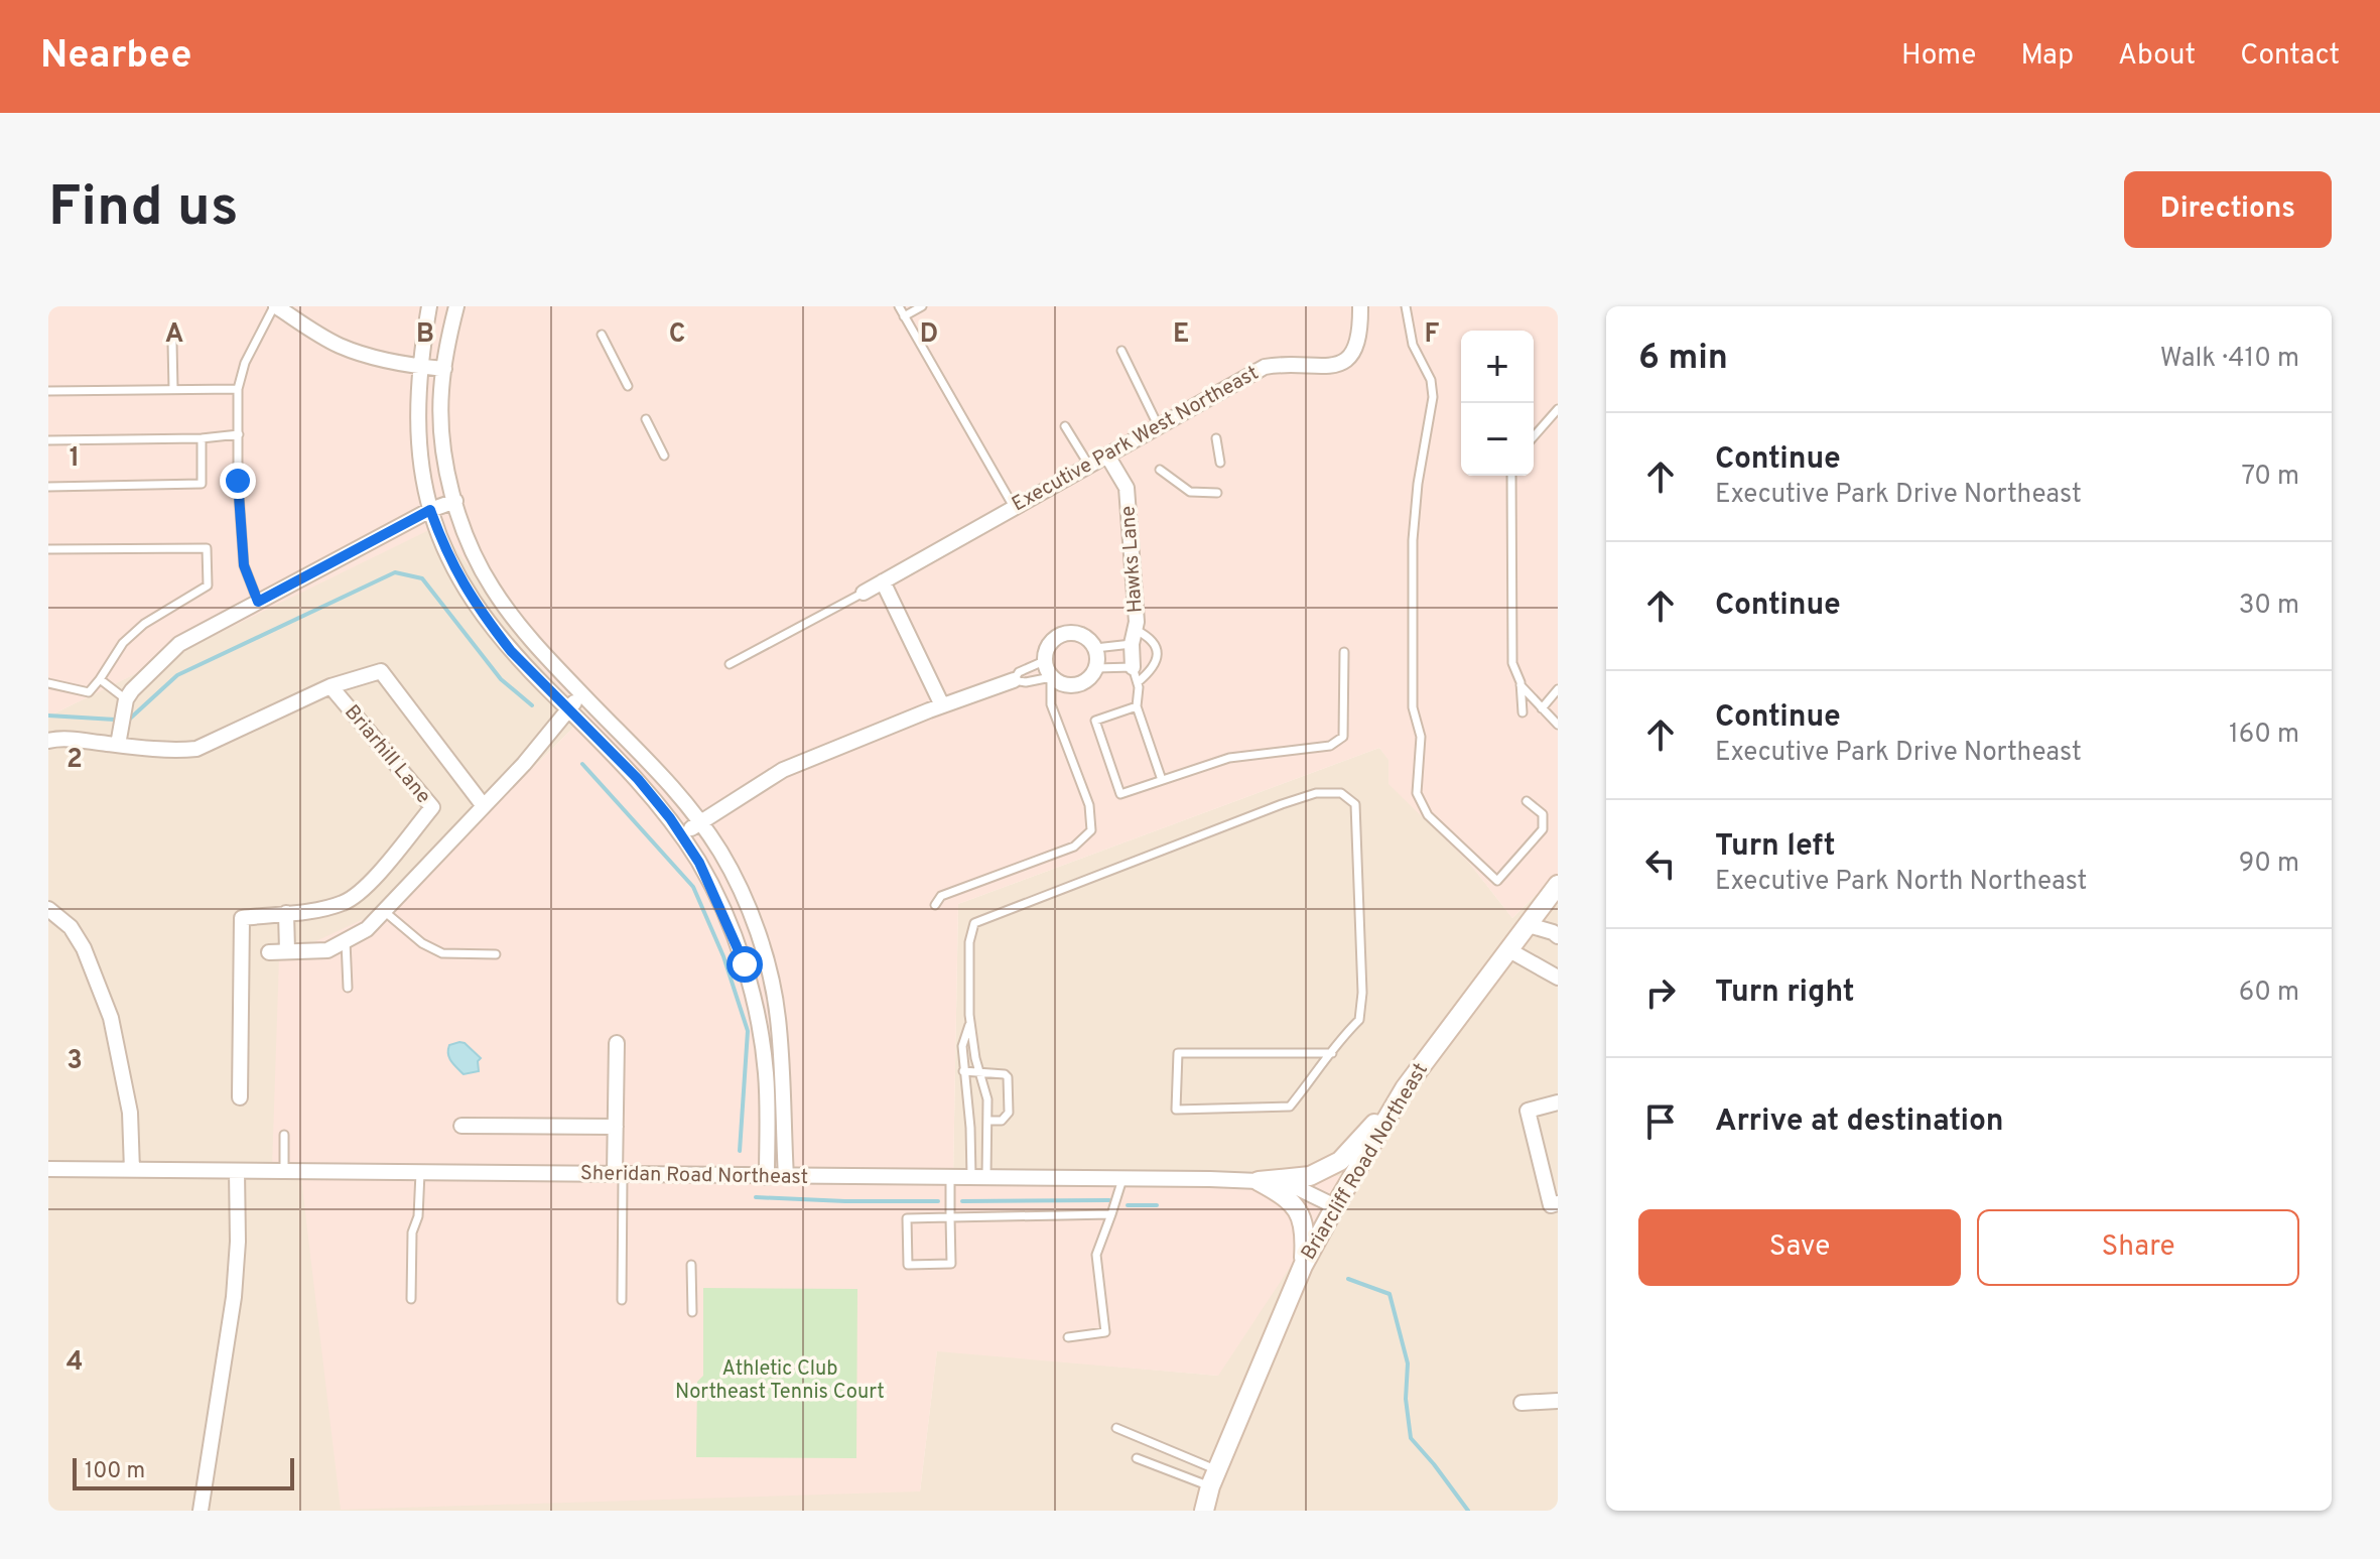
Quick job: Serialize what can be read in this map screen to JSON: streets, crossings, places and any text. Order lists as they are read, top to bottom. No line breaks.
{"streets":{"main road":["Briarcliff Road Northeast"],"street":["Executive Park West Northeast","Hawks Lane","Briarhill Lane","Sheridan Road Northeast"]},"crossings":[["Executive Park West Northeast","Hawks Lane"],["Briarcliff Road Northeast","Sheridan Road Northeast"]],"parks":["Athletic Club Northeast Tennis Court"],"scale_bar":"100 m","page":{"header":"Nearbee","nav":["Home","Map","About","Contact"],"buttons":["Directions",["Save","Share"]],"title":"Find us","heading":["6 min","Walk · 410 m"],"map_buttons":["+","−"],"list":[["Continue","Executive Park Drive Northeast","70 m"],["Continue","30 m"],["Continue","Executive Park Drive Northeast","160 m"],["Turn left","Executive Park North Northeast","90 m"],["Turn right","60 m"],"Arrive at destination"],"scale":"100 m"},"grid":{"columns":["A","B","C","D","E","F"],"rows":["1","2","3","4"]}}
